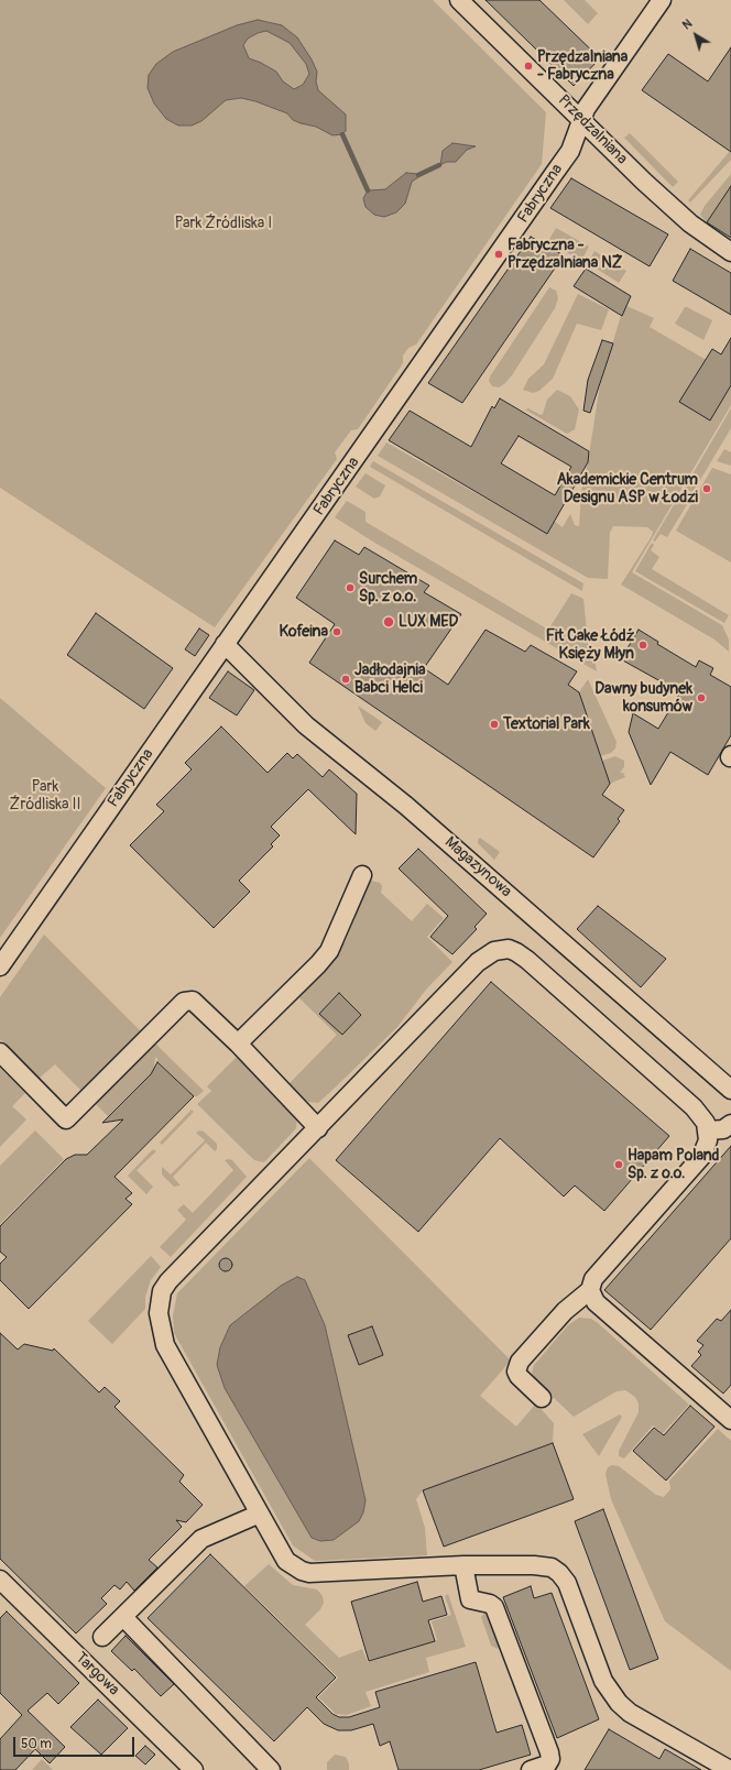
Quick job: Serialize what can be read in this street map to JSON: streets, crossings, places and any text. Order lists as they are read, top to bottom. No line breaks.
{"streets":{"street":["Przędzalniana","Fabryczna","Magazynowa","Targowa"]},"crossings":[["Przędzalniana","Fabryczna"],["Fabryczna","Magazynowa"]],"parks":["Park Źródliska I","Park Źródliska II"],"places":["Przędzalniana - Fabryczna","Fabryczna - Przędzalniana NŻ","Akademickie Centrum Designu ASP w Łodzi","Surchem Sp. z o.o.","LUX MED","Kofeina","Fit Cake Łódź Księży Młyn","Jadłodajnia Babci Helci","Dawny budynek konsumów","Textorial Park","Hapam Poland Sp. z o.o."],"scale_bar":"50 m","north":"top left"}
